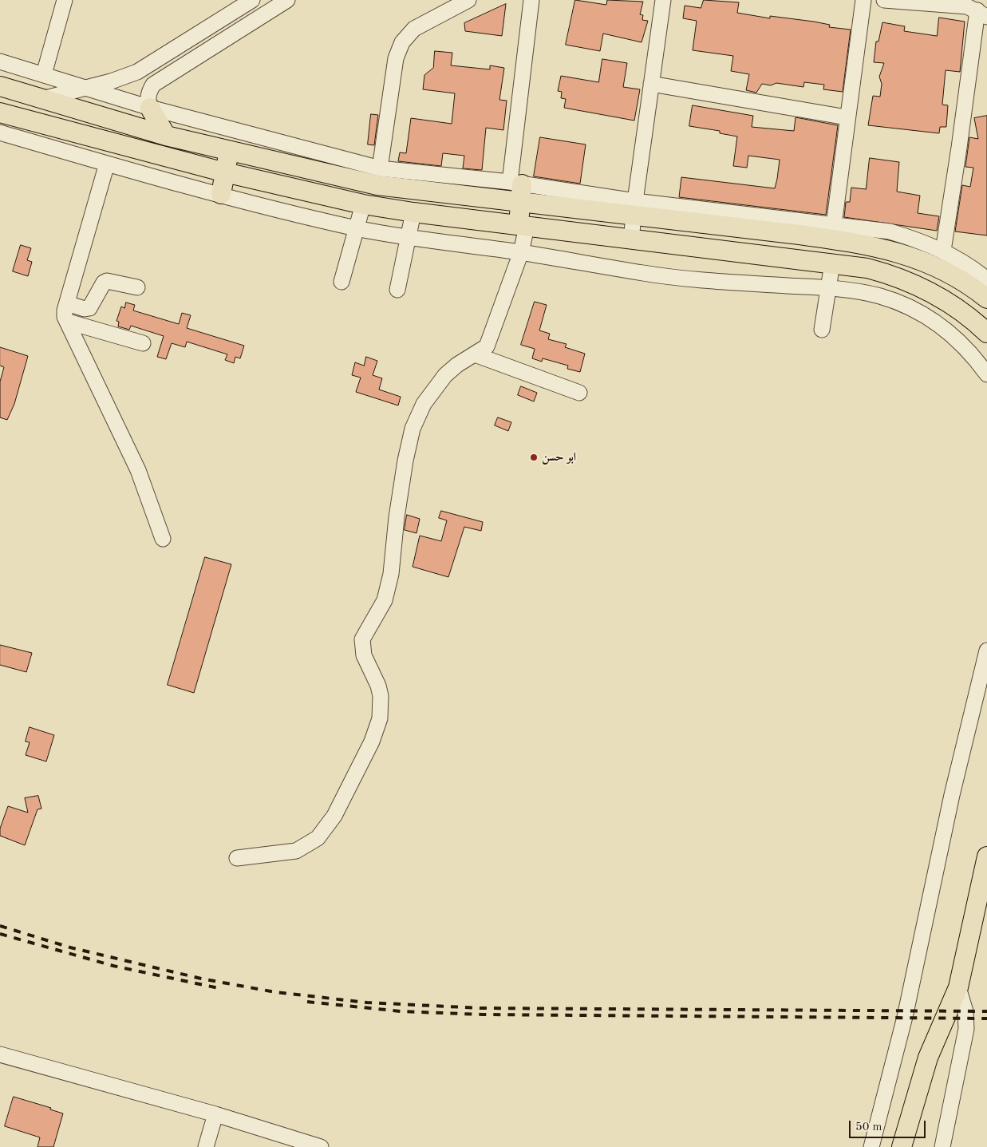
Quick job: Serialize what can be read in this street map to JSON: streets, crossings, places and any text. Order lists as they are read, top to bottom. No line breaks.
{"places":["ابو حسن"],"scale_bar":"50 m"}
